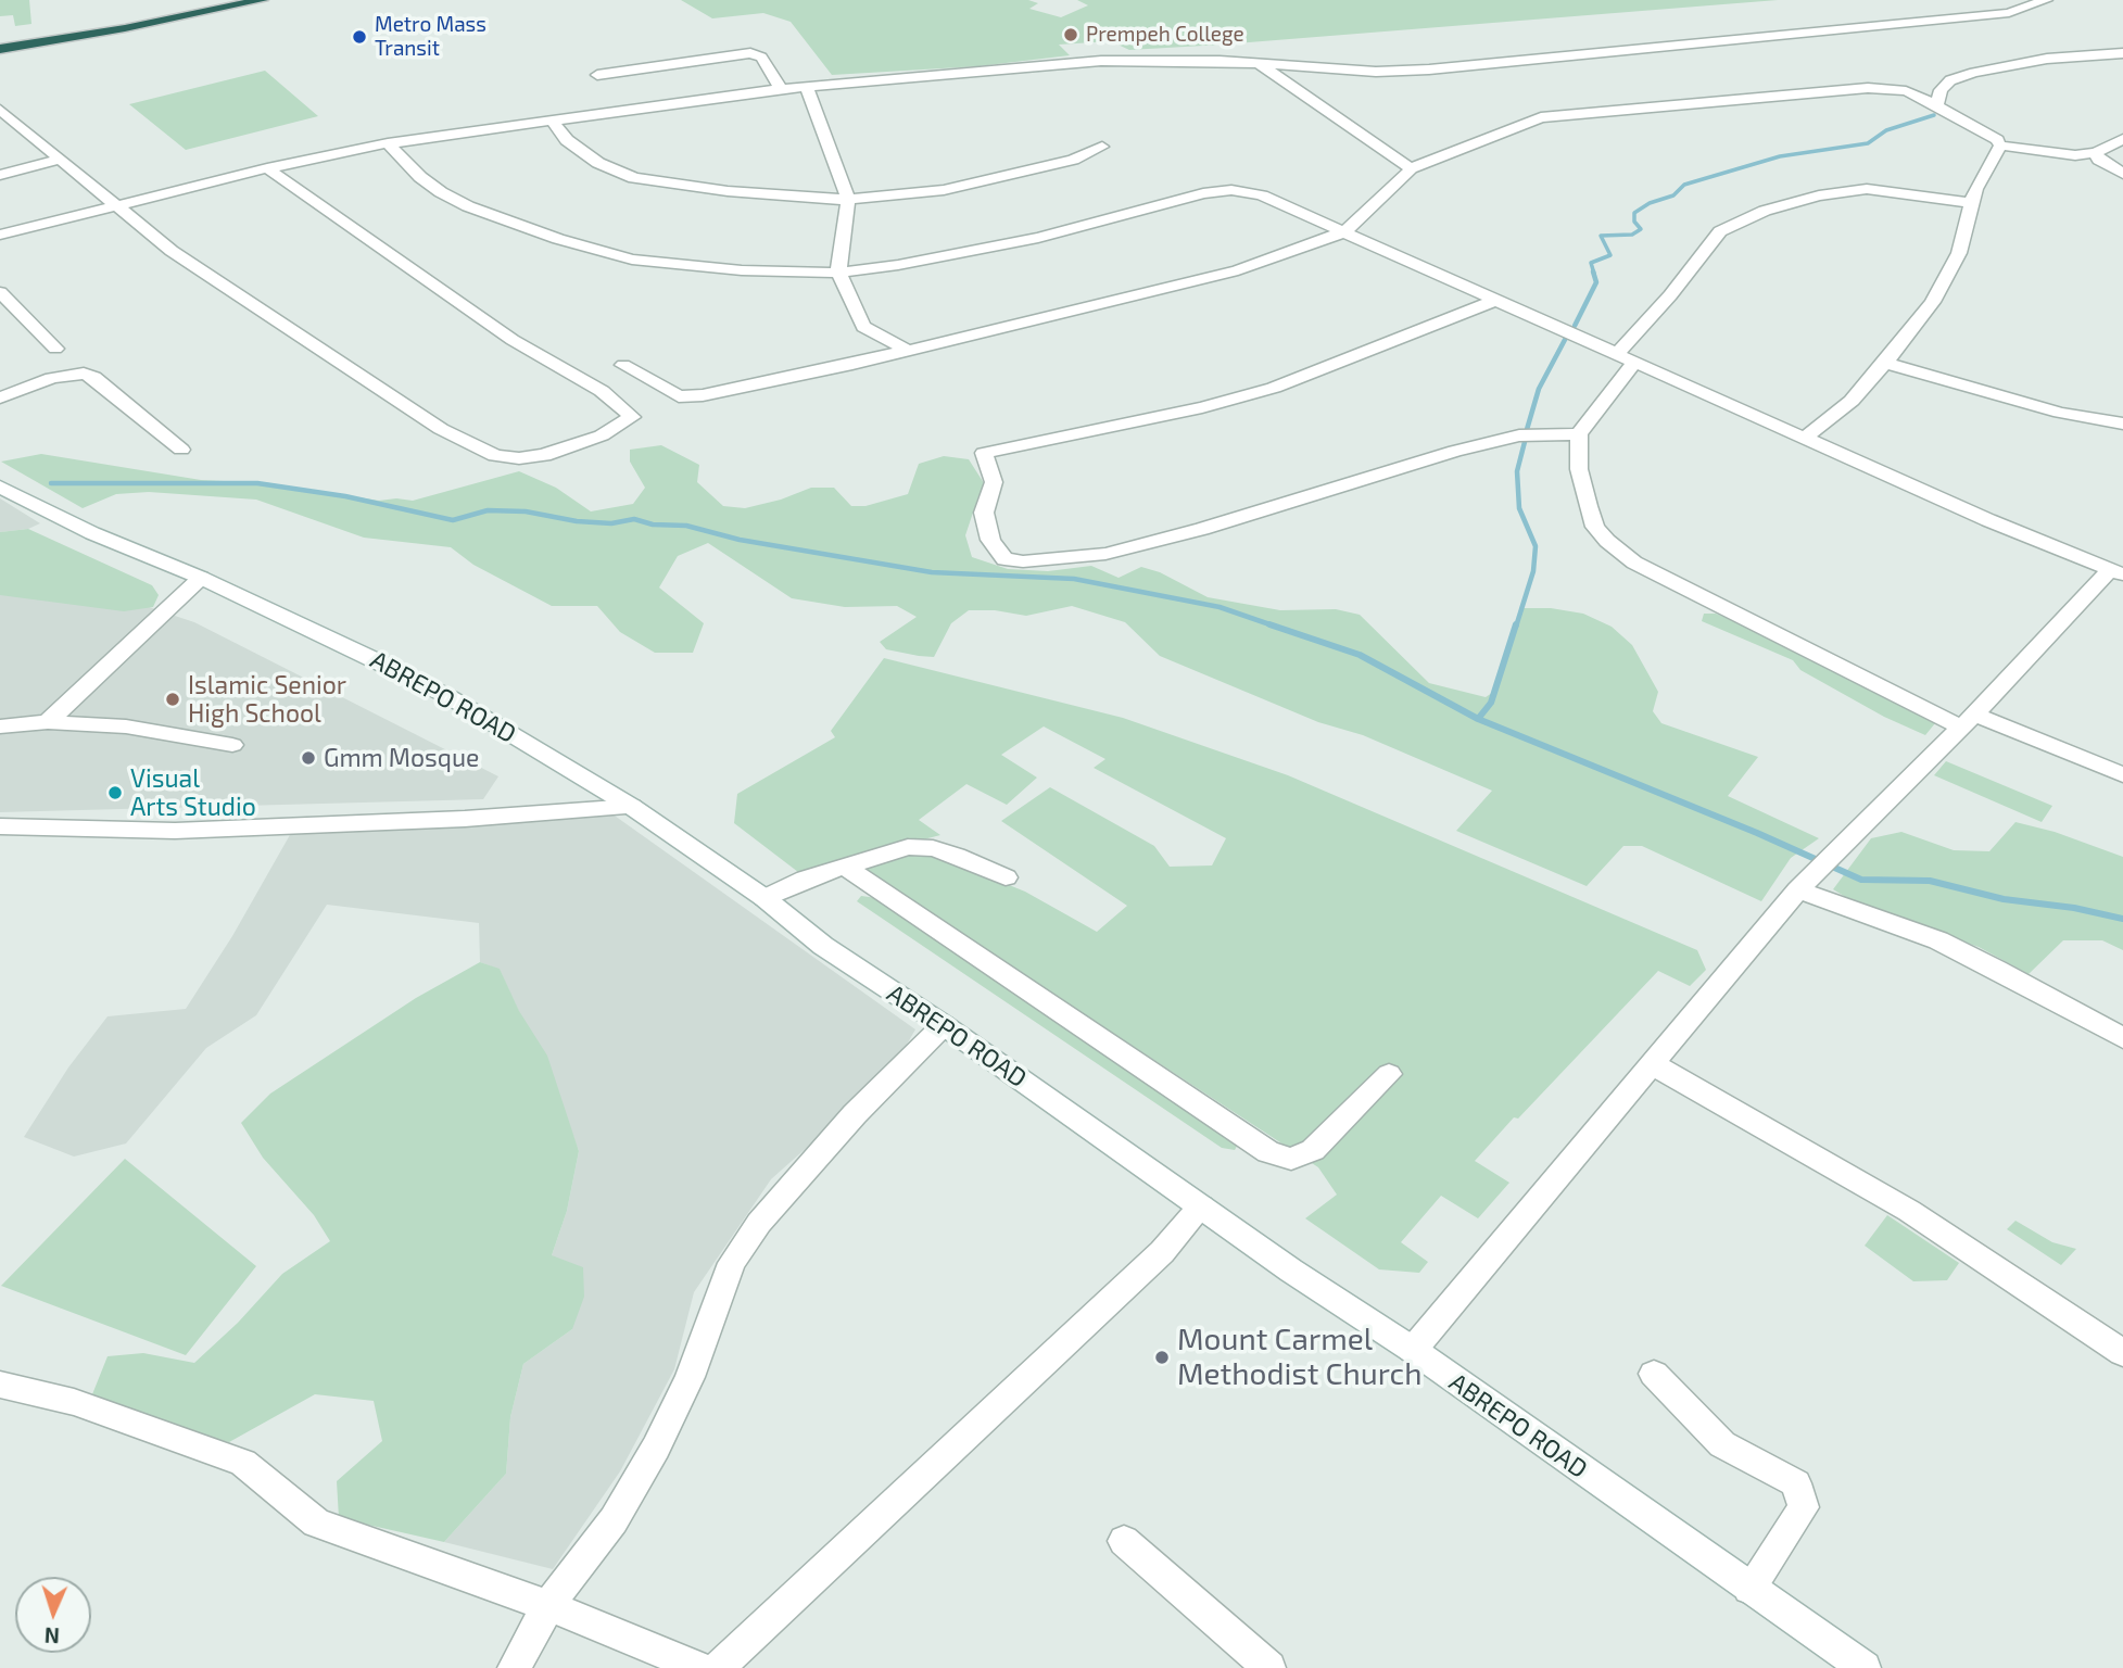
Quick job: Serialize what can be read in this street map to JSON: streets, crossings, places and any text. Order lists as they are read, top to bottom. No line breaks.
{"streets":{"street":["ABREPO ROAD"]},"places":["Prempeh College","Metro Mass Transit","Islamic Senior High School","Gmm Mosque","Visual Arts Studio","Mount Carmel Methodist Church"],"north":"bottom"}
